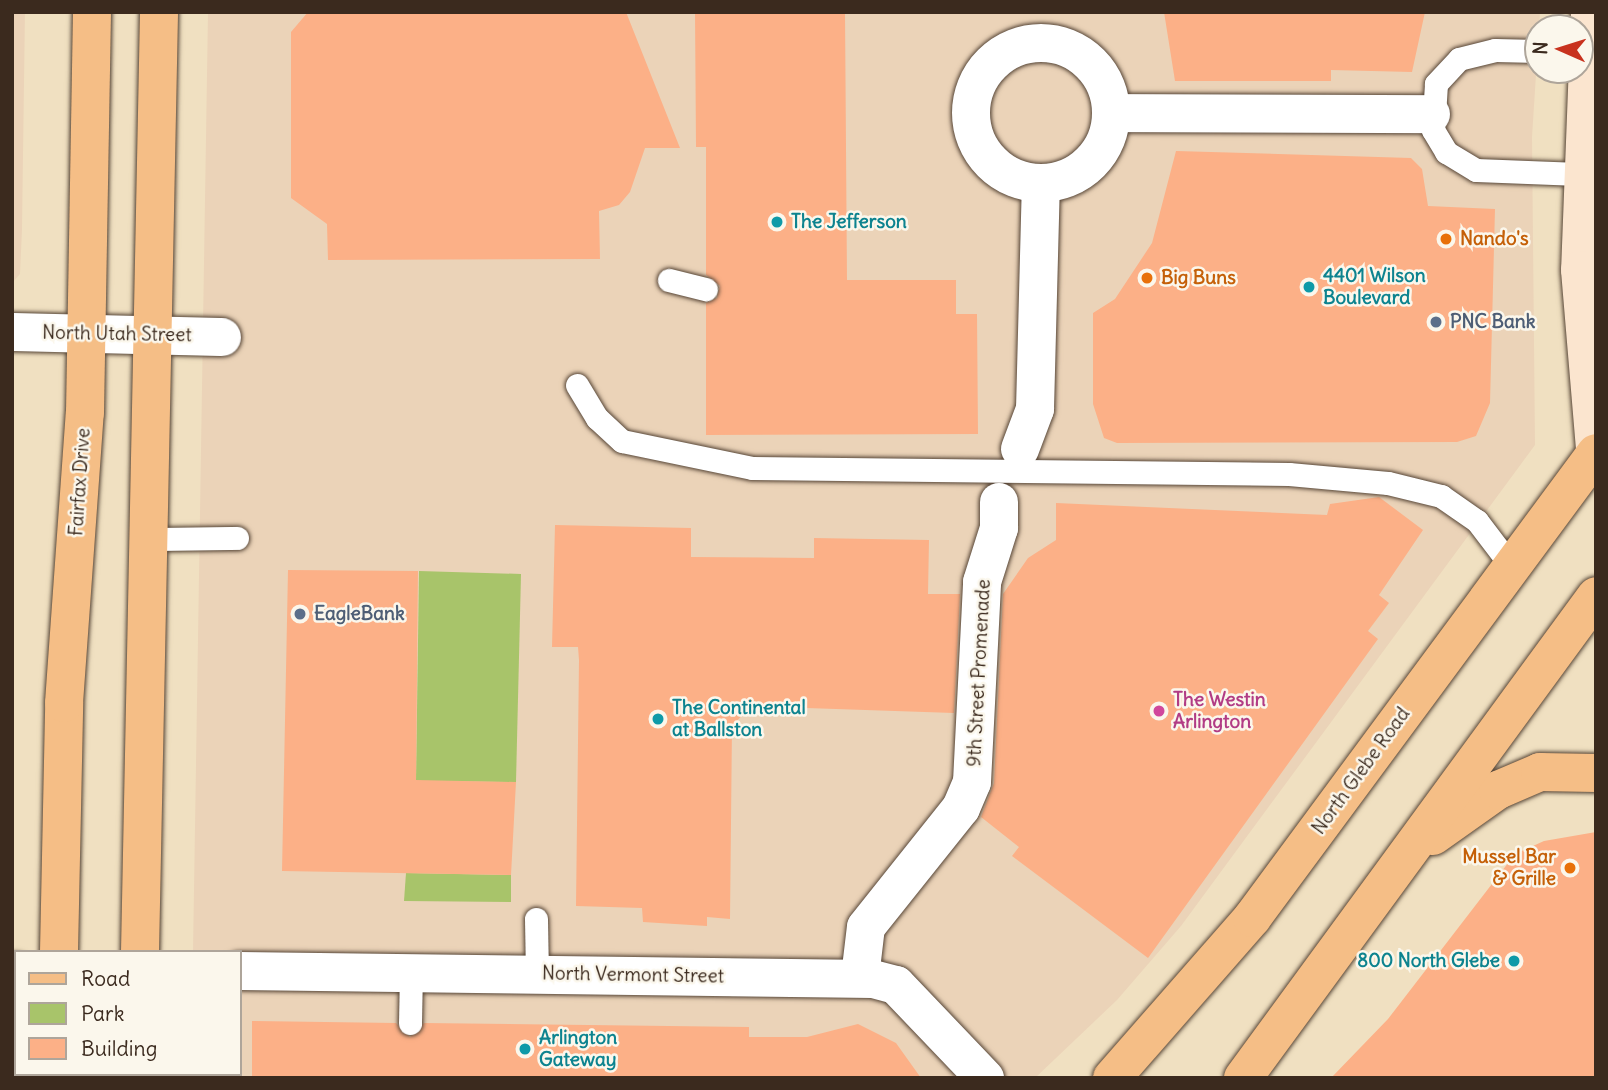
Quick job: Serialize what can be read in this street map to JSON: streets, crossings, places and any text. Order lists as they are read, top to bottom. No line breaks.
{"streets":{"main road":["Fairfax Drive","North Glebe Road"],"street":["North Utah Street","9th Street Promenade","North Vermont Street"]},"crossings":[["North Utah Street","Fairfax Drive"],["9th Street Promenade","North Vermont Street"]],"places":["The Jefferson","Nando's","Big Buns","4401 Wilson Boulevard","PNC Bank","EagleBank","The Westin Arlington","The Continental at Ballston","Mussel Bar & Grille","800 North Glebe","Arlington Gateway"],"legend":["Road","Park","Building"],"north":"left"}
